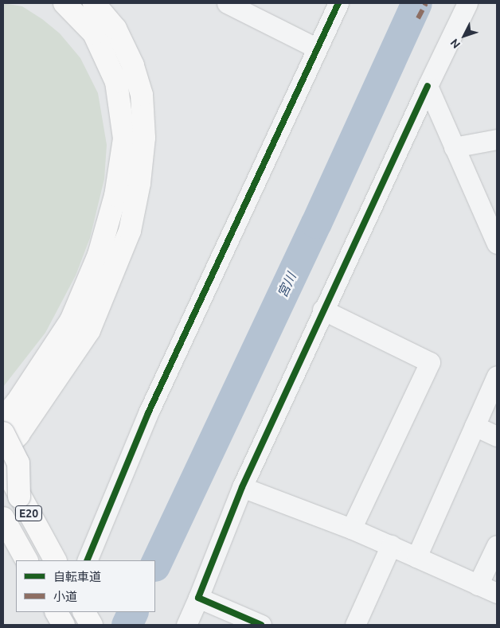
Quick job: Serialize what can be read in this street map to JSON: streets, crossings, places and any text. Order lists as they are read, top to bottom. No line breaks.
{"streets":{"highway":["E20"]},"water":["宮川"],"legend":["自転車道","小道"],"north":"bottom left"}
